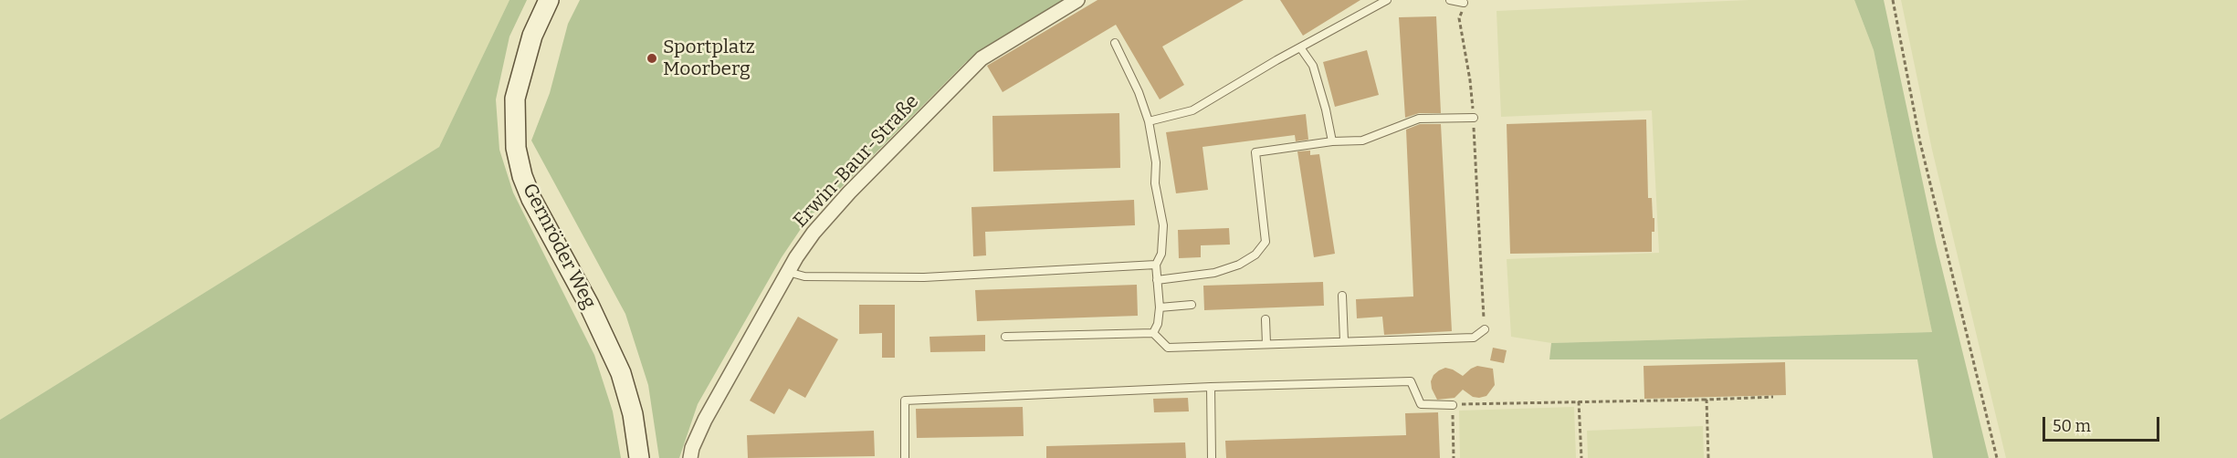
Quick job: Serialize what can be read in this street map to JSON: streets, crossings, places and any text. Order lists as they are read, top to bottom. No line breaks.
{"streets":{"main road":["Gernröder Weg"],"street":["Erwin-Baur-Straße"]},"places":["Sportplatz Moorberg"],"scale_bar":"50 m"}
